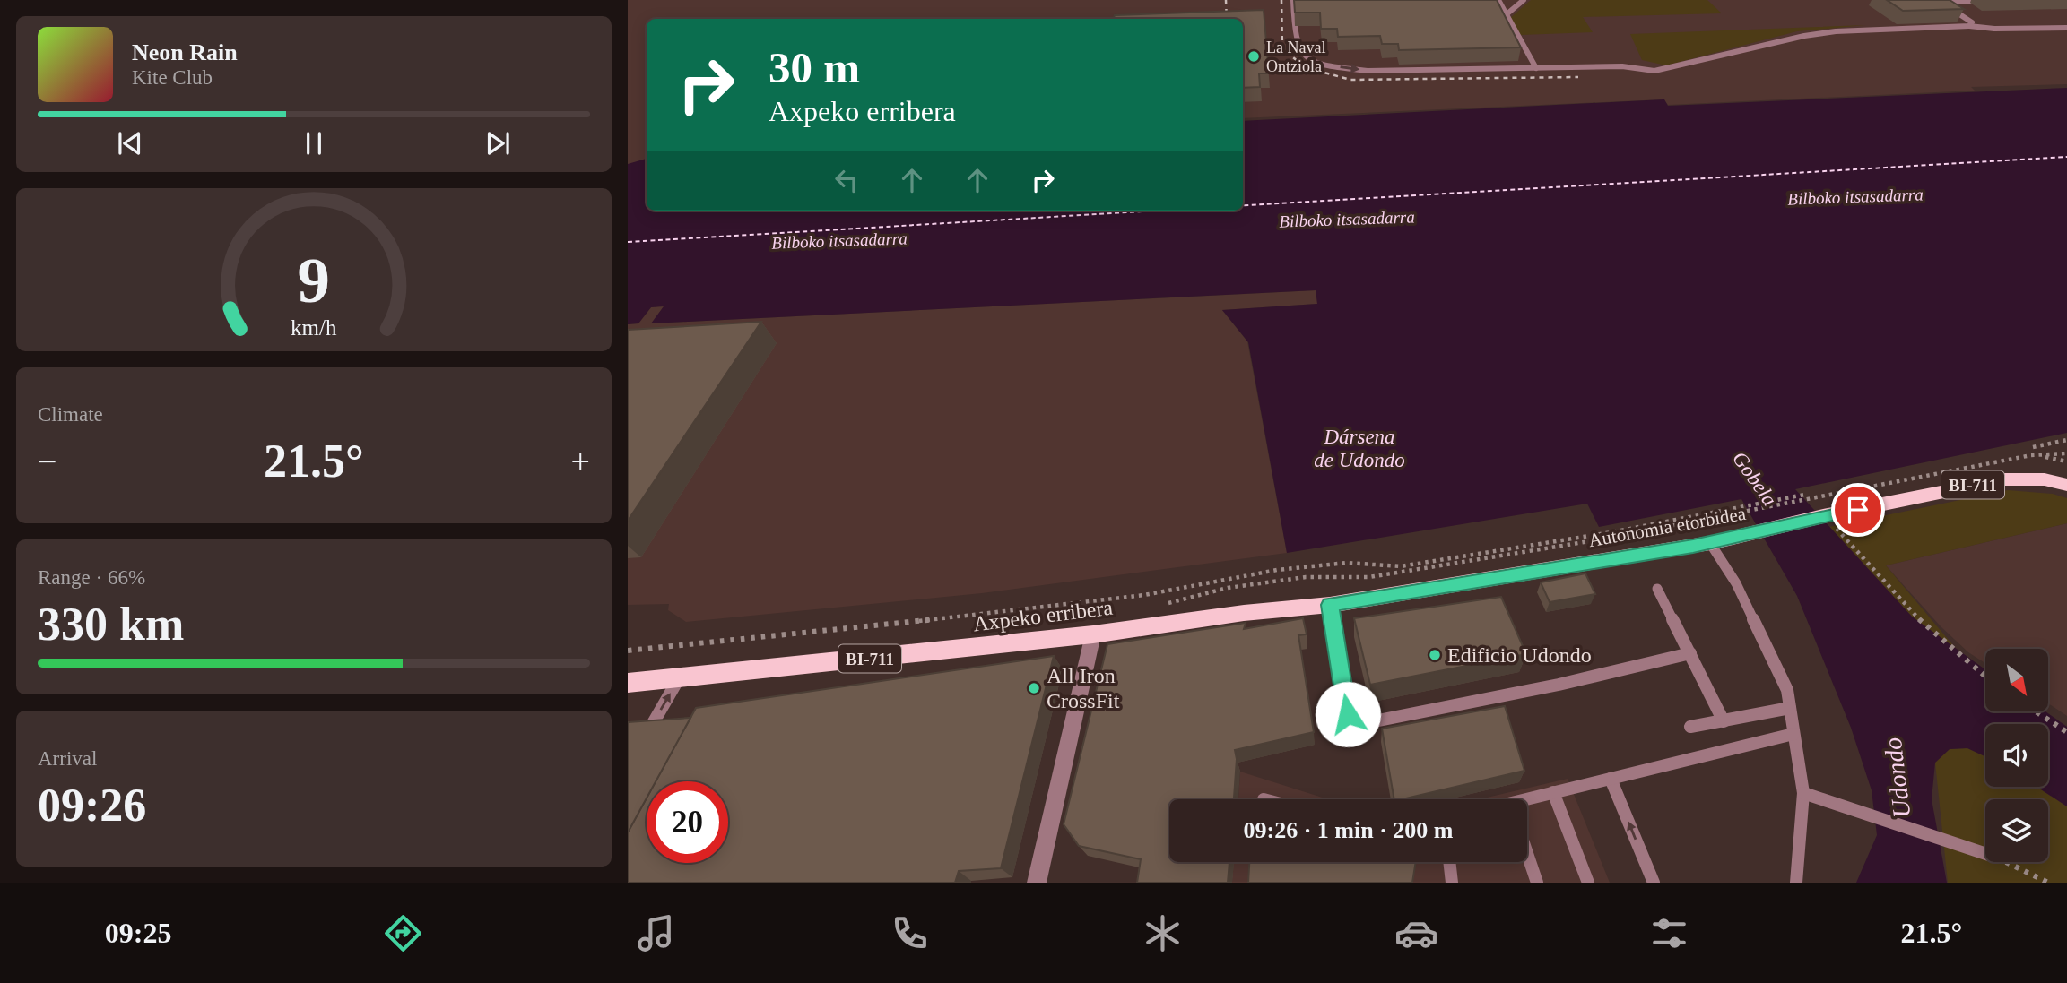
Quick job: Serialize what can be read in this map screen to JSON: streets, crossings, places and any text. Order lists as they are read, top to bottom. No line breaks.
{"streets":{"main road":["BI-711","Autonomia etorbidea","Axpeko erribera"]},"crossings":[["Autonomia etorbidea","Axpeko erribera"]],"water":["Bilboko itsasadarra","Dársena de Udondo","Gobela","Udondo"],"places":["La Naval Ontziola","Edificio Udondo","All Iron CrossFit"],"north":"bottom right","page":{"turn":["30 m","Axpeko erribera"],"song":["Neon Rain","Kite Club"],"tile":["Climate",["Range · 66%","330 km"],["Arrival","09:26"]],"heat":["−","21.5°","+"],"limit":"20","trip":"09:26 · 1 min · 200 m","tabs":["09:25","21.5°"],"gauge":["9","km/h"]}}
